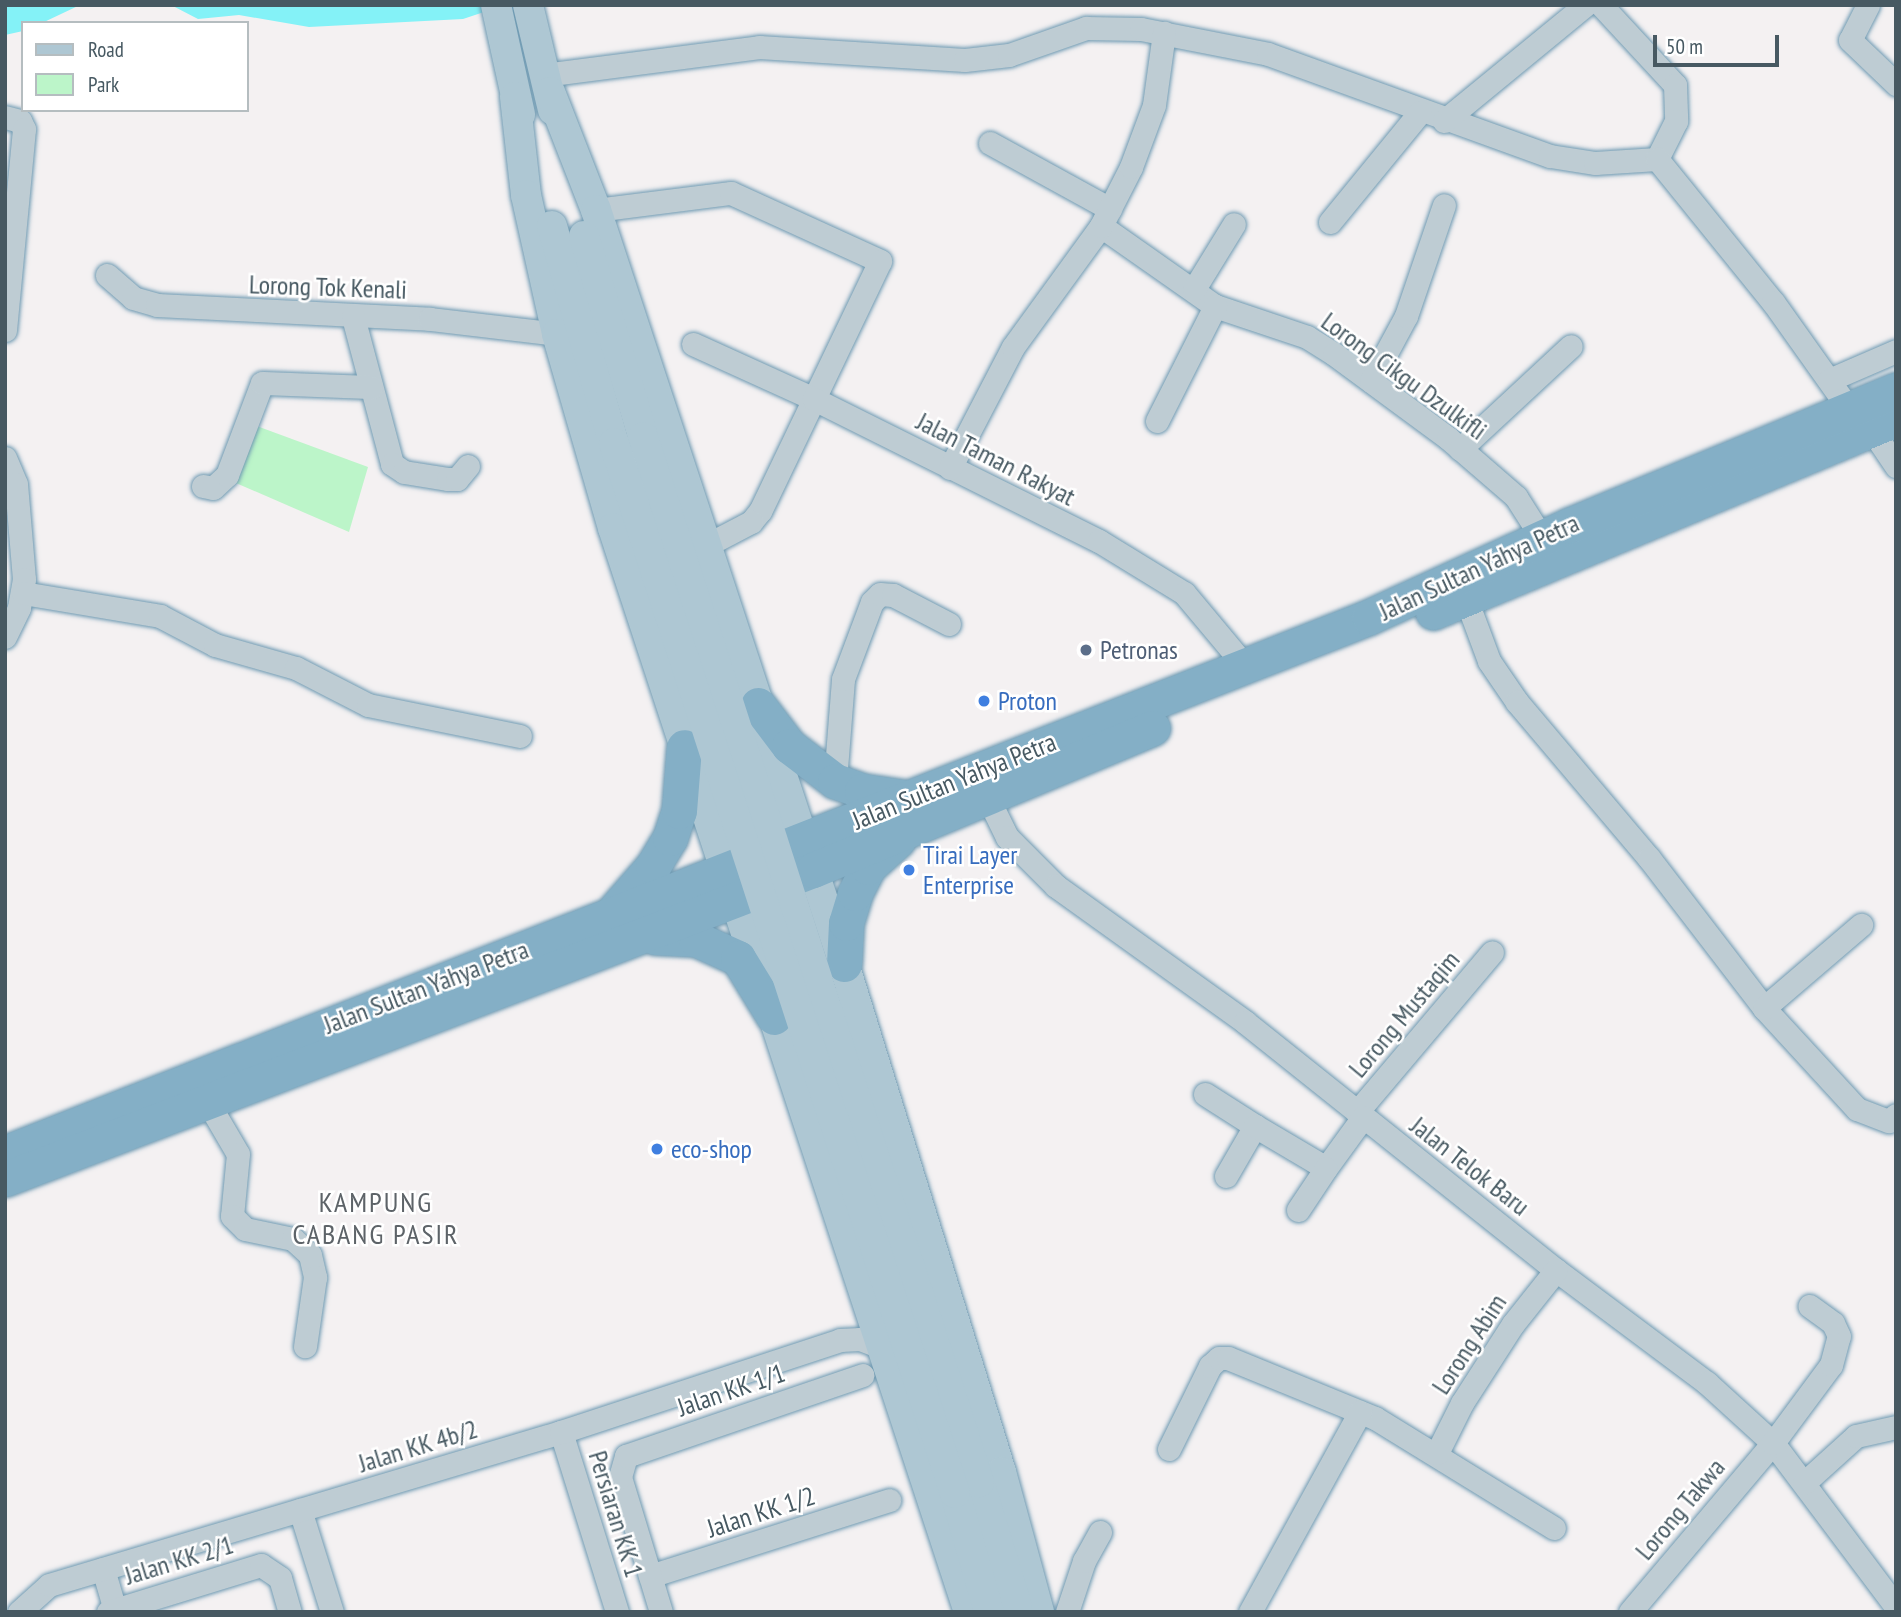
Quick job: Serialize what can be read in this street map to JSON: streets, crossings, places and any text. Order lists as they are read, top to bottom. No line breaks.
{"streets":{"highway":["Jalan Sultan Yahya Petra"],"street":["Lorong Tok Kenali","Lorong Cikgu Dzulkifli","Jalan Taman Rakyat","Lorong Mustaqim","Jalan Telok Baru","Lorong Abim","Jalan KK 1/1","Jalan KK 4b/2","Lorong Takwa","Jalan KK 1/2","Persiaran KK 1","Jalan KK 2/1"]},"crossings":[["Lorong Cikgu Dzulkifli","Jalan Sultan Yahya Petra"],["Jalan Taman Rakyat","Jalan Sultan Yahya Petra"],["Jalan Sultan Yahya Petra","Jalan Telok Baru"],["Lorong Mustaqim","Jalan Telok Baru"],["Jalan Telok Baru","Lorong Abim"],["Jalan Telok Baru","Lorong Takwa"],["Jalan KK 1/1","Jalan KK 1/2"],["Jalan KK 4b/2","Persiaran KK 1"]],"districts":["KAMPUNG CABANG PASIR"],"places":["Petronas","Proton","Tirai Layer Enterprise","eco-shop"],"legend":["Road","Park"],"scale_bar":"50 m"}
